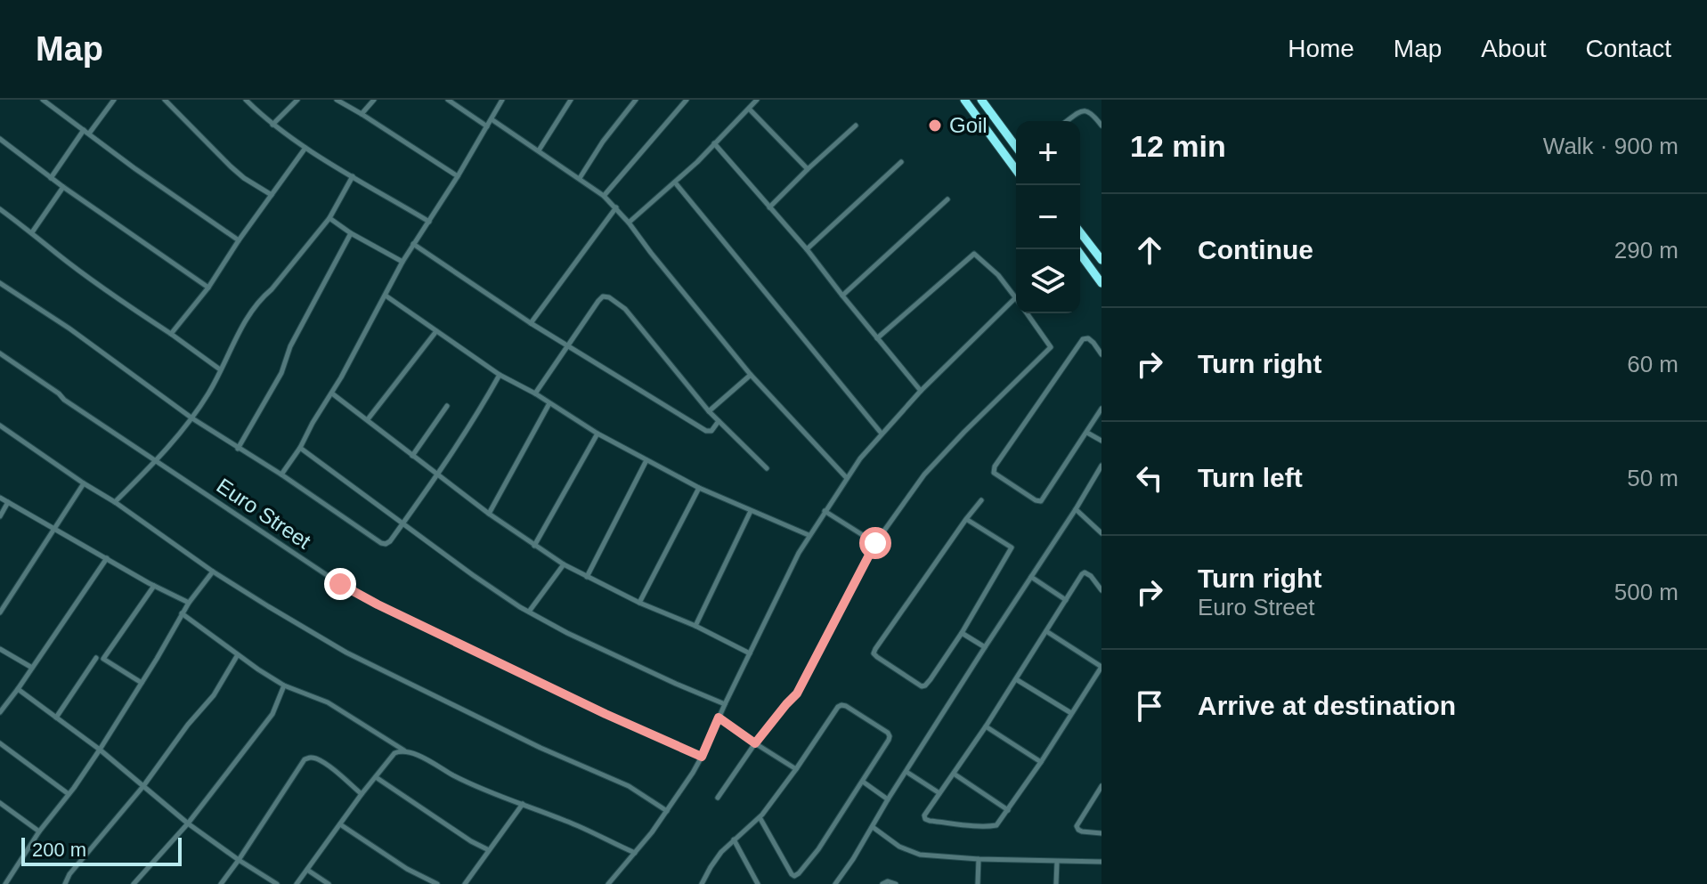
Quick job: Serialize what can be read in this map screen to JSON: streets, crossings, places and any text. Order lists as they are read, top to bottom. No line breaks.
{"streets":{"street":["Euro Street"]},"places":["Goil"],"scale_bar":"200 m","page":{"header":"Map","nav":["Home","Map","About","Contact"],"heading":["12 min","Walk · 900 m"],"map_buttons":["+","−"],"list":[["Continue","290 m"],["Turn right","60 m"],["Turn left","50 m"],["Turn right","Euro Street","500 m"],"Arrive at destination"],"scale":"200 m"}}
